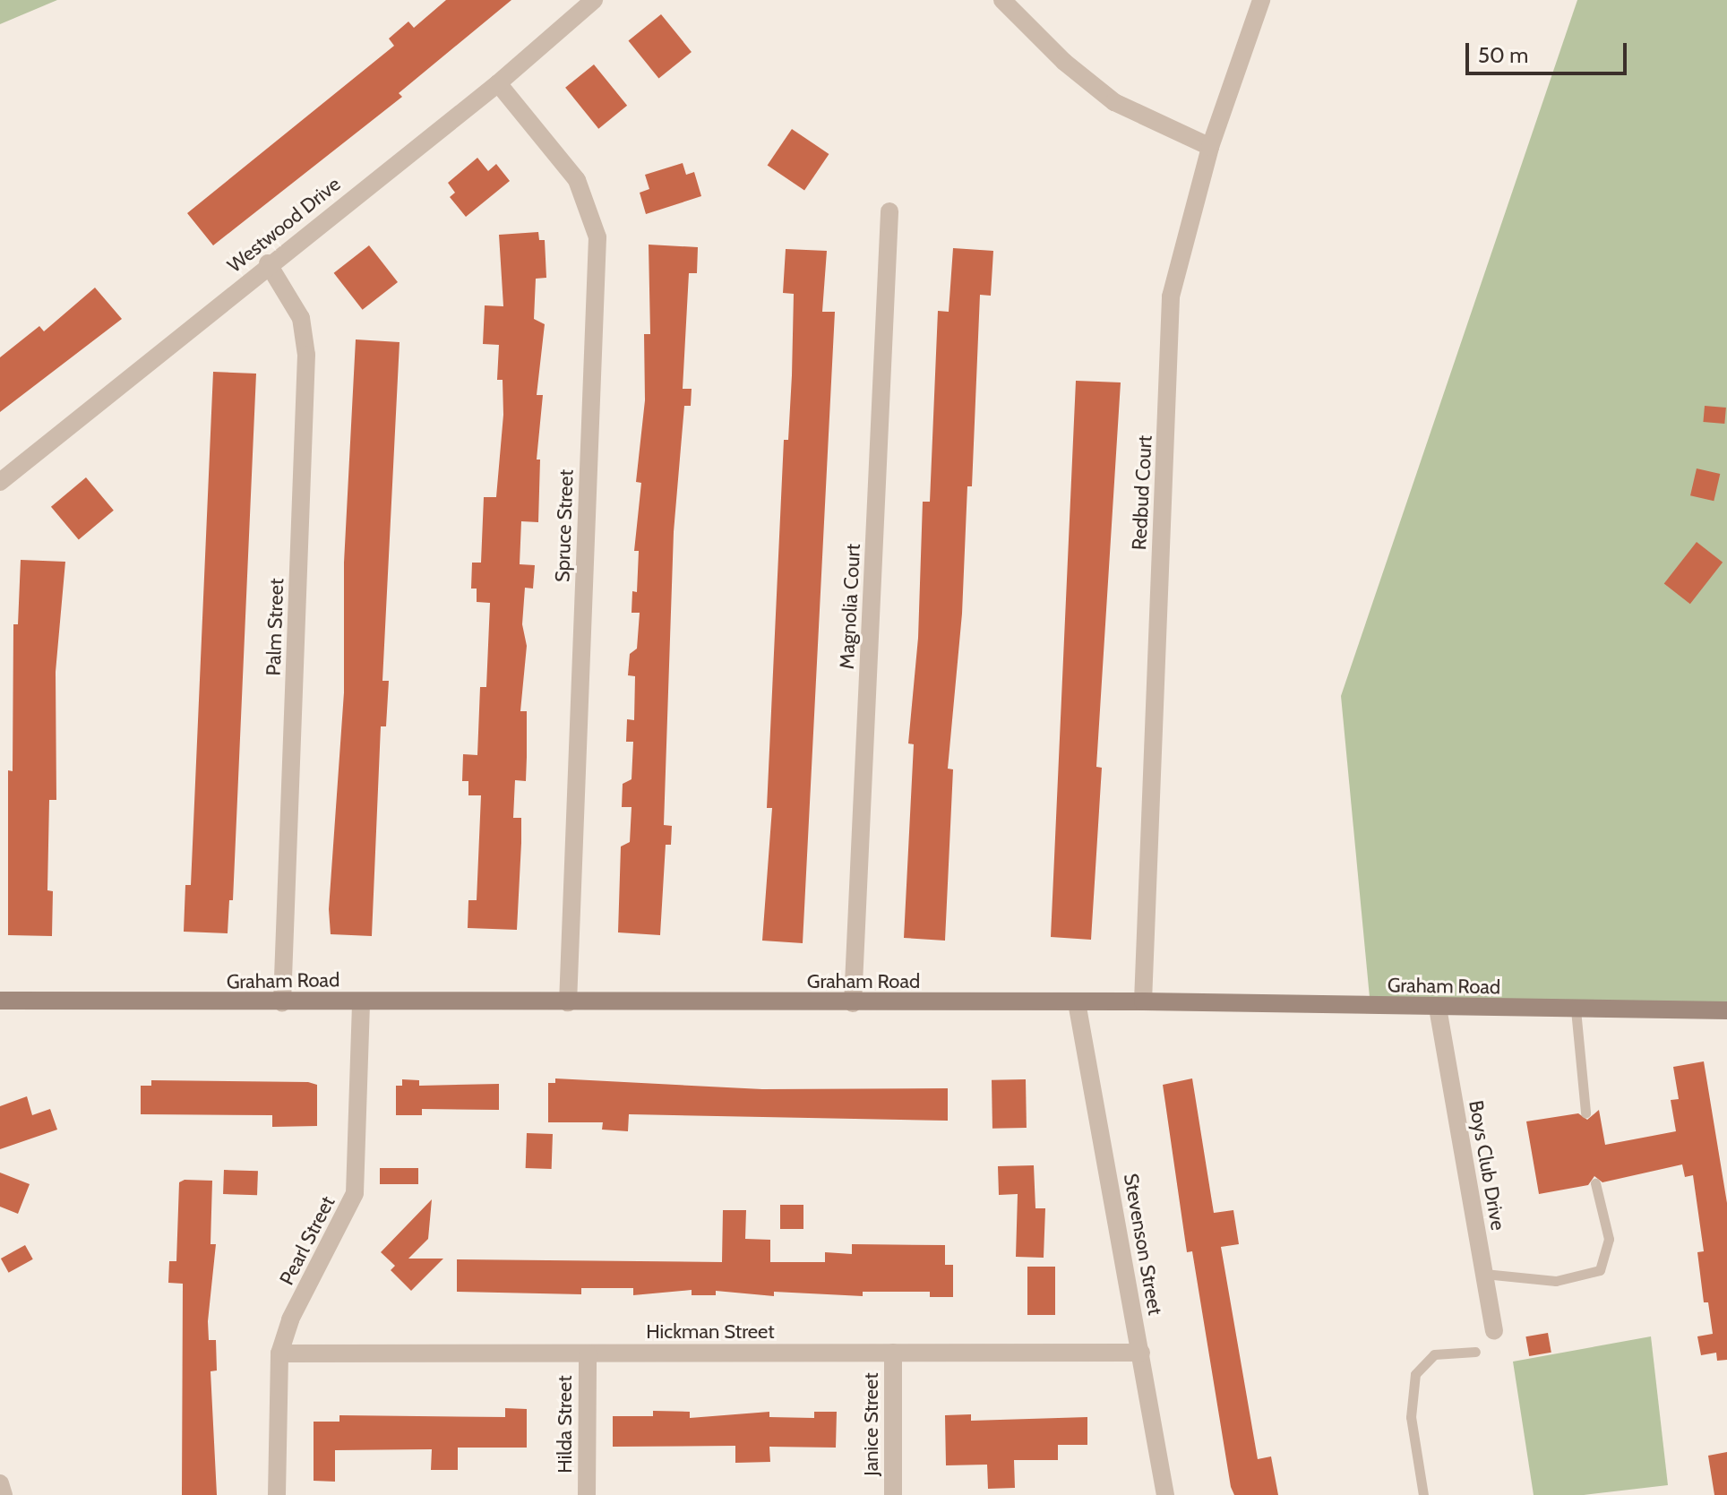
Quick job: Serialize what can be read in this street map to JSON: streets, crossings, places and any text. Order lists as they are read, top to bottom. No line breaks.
{"streets":{"main road":["Graham Road"],"street":["Westwood Drive","Redbud Court","Spruce Street","Magnolia Court","Palm Street","Boys Club Drive","Pearl Street","Stevenson Street","Hickman Street","Hilda Street","Janice Street"]},"crossings":[["Westwood Drive","Spruce Street"],["Westwood Drive","Palm Street"],["Redbud Court","Graham Road"],["Spruce Street","Graham Road"],["Magnolia Court","Graham Road"],["Palm Street","Graham Road"],["Graham Road","Boys Club Drive"],["Graham Road","Pearl Street"],["Graham Road","Stevenson Street"],["Pearl Street","Hickman Street"],["Stevenson Street","Hickman Street"],["Hickman Street","Hilda Street"],["Hickman Street","Janice Street"]],"scale_bar":"50 m"}
